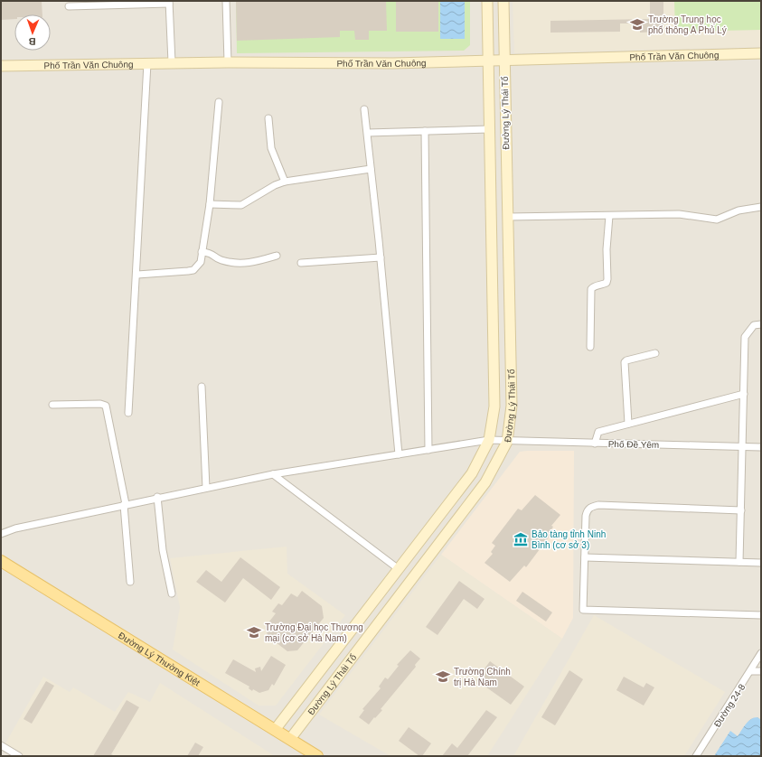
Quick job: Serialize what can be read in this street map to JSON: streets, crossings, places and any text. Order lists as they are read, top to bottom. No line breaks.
{"streets":{"main road":["Phố Trần Văn Chuông","Đường Lý Thái Tổ","Đường Lý Thường Kiệt"],"street":["Phố Đề Yêm","Đường 24-8"]},"crossings":[["Phố Trần Văn Chuông","Đường Lý Thái Tổ"],["Đường Lý Thái Tổ","Phố Đề Yêm"],["Đường Lý Thái Tổ","Đường Lý Thường Kiệt"]],"places":{"school or university":["Trường Trung học phổ thông A Phủ Lý","Trường Đại học Thương mại (cơ sở Hà Nam)","Trường Chính trị Hà Nam"],"museum":["Bảo tàng tỉnh Ninh Bình (cơ sở 3)"]},"north":"bottom"}
